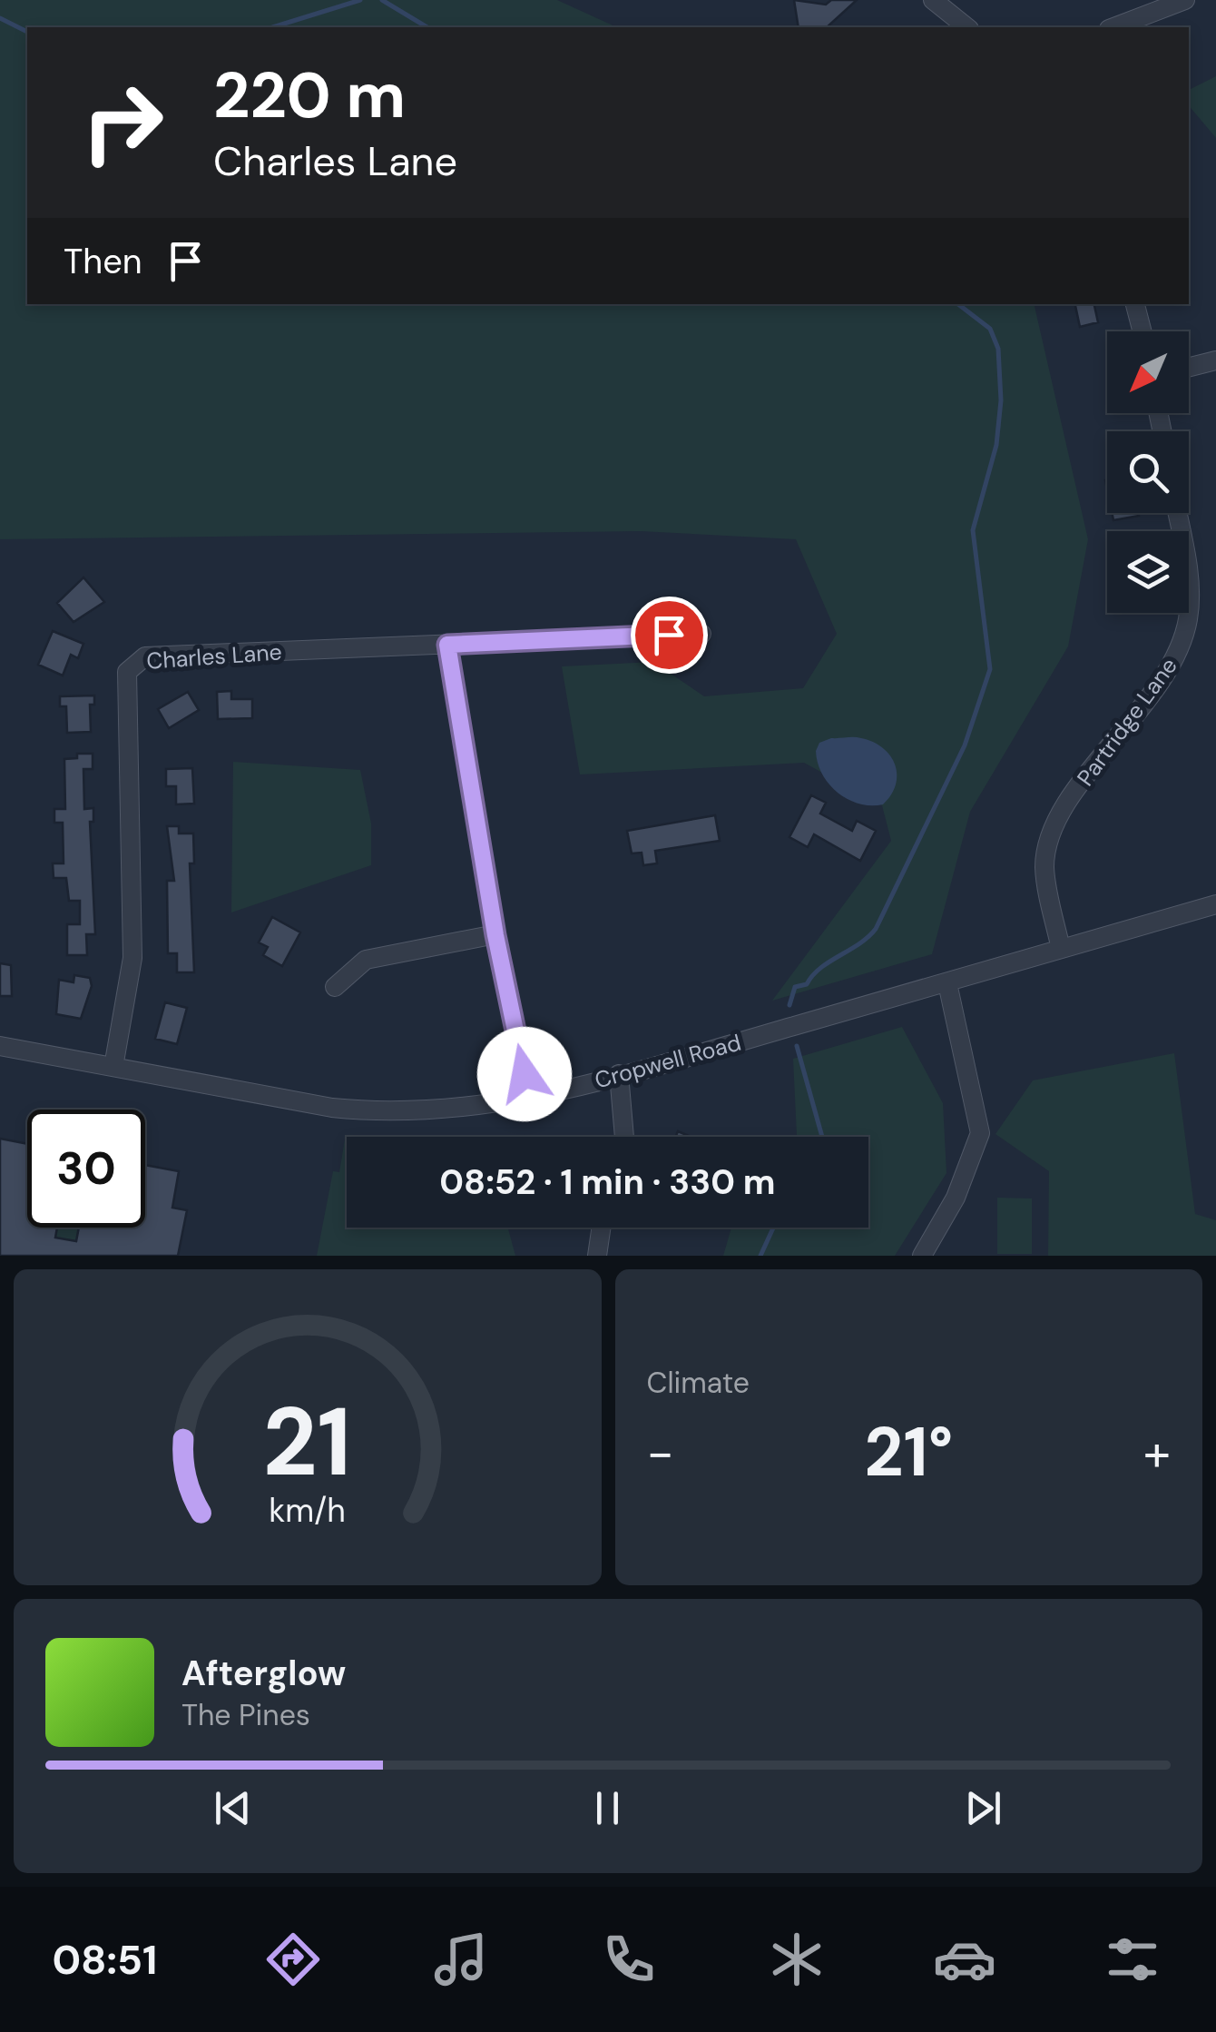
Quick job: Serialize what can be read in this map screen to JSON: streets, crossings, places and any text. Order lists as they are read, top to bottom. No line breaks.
{"streets":{"street":["Charles Lane","Partridge Lane","Cropwell Road"]},"crossings":[["Charles Lane","Cropwell Road"],["Partridge Lane","Cropwell Road"]],"north":"bottom left","page":{"turn":["220 m","Charles Lane"],"then":"Then","limit":"30","trip":"08:52 · 1 min · 330 m","tile":"Climate","heat":["−","21°","+"],"song":["Afterglow","The Pines"],"tabs":"08:51","gauge":["21","km/h"]}}
